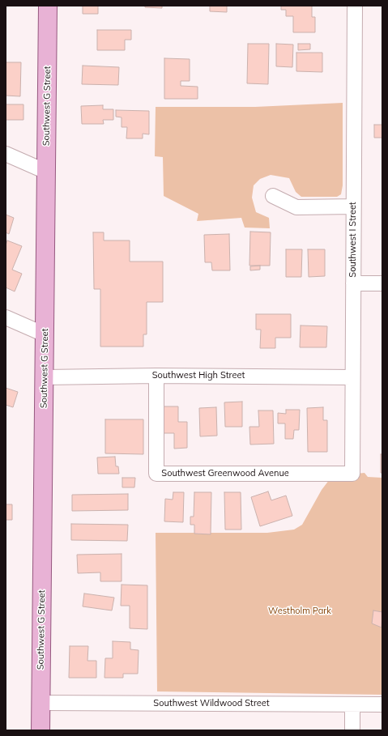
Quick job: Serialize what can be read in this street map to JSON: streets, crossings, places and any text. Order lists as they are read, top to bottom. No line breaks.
{"streets":{"main road":["Southwest G Street"],"street":["Southwest I Street","Southwest High Street","Southwest Greenwood Avenue","Southwest Wildwood Street"]},"crossings":[["Southwest G Street","Southwest High Street"],["Southwest G Street","Southwest Wildwood Street"],["Southwest I Street","Southwest High Street"],["Southwest I Street","Southwest Greenwood Avenue"],["Southwest High Street","Southwest Greenwood Avenue"]],"parks":["Westholm Park"]}
